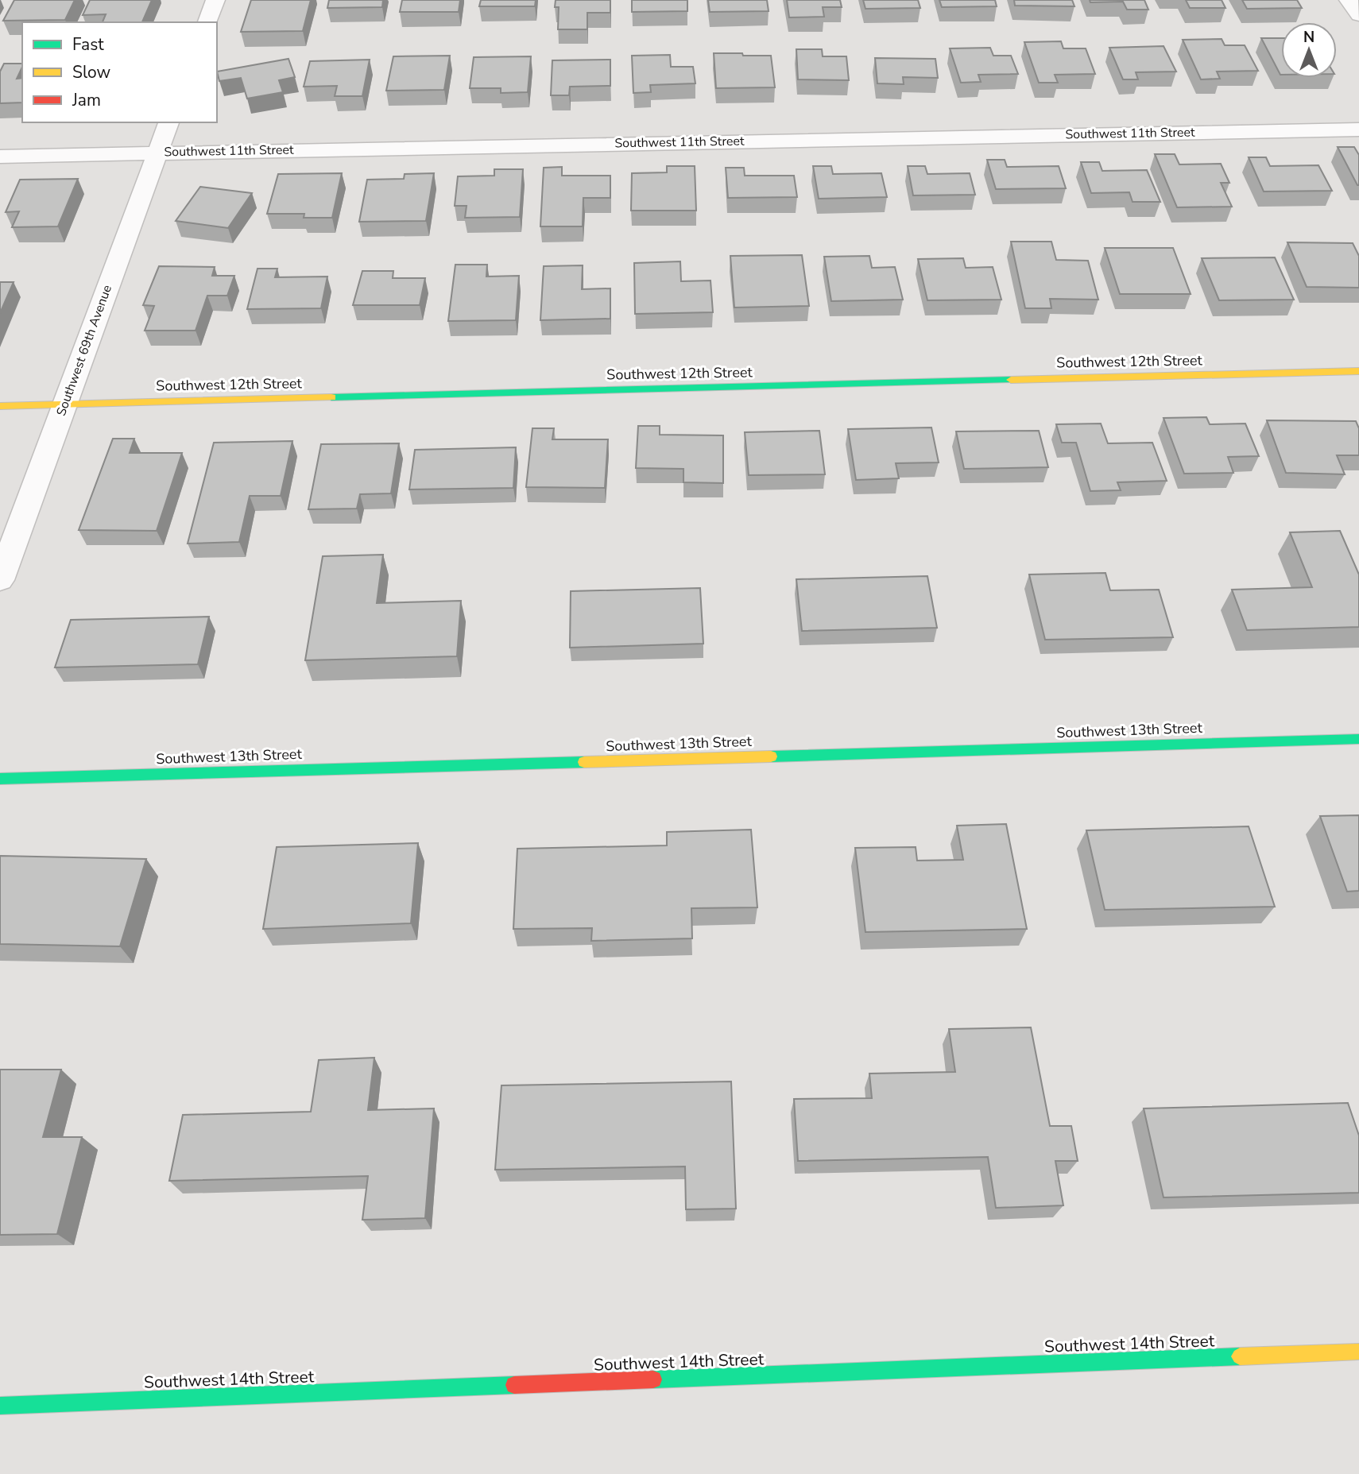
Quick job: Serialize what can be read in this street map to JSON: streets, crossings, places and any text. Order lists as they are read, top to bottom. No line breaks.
{"streets":{"street":["Southwest 11th Street","Southwest 69th Avenue","Southwest 12th Street","Southwest 13th Street","Southwest 14th Street"]},"crossings":[["Southwest 11th Street","Southwest 69th Avenue"],["Southwest 69th Avenue","Southwest 12th Street"]],"legend":["Fast","Slow","Jam"],"north":"top"}
